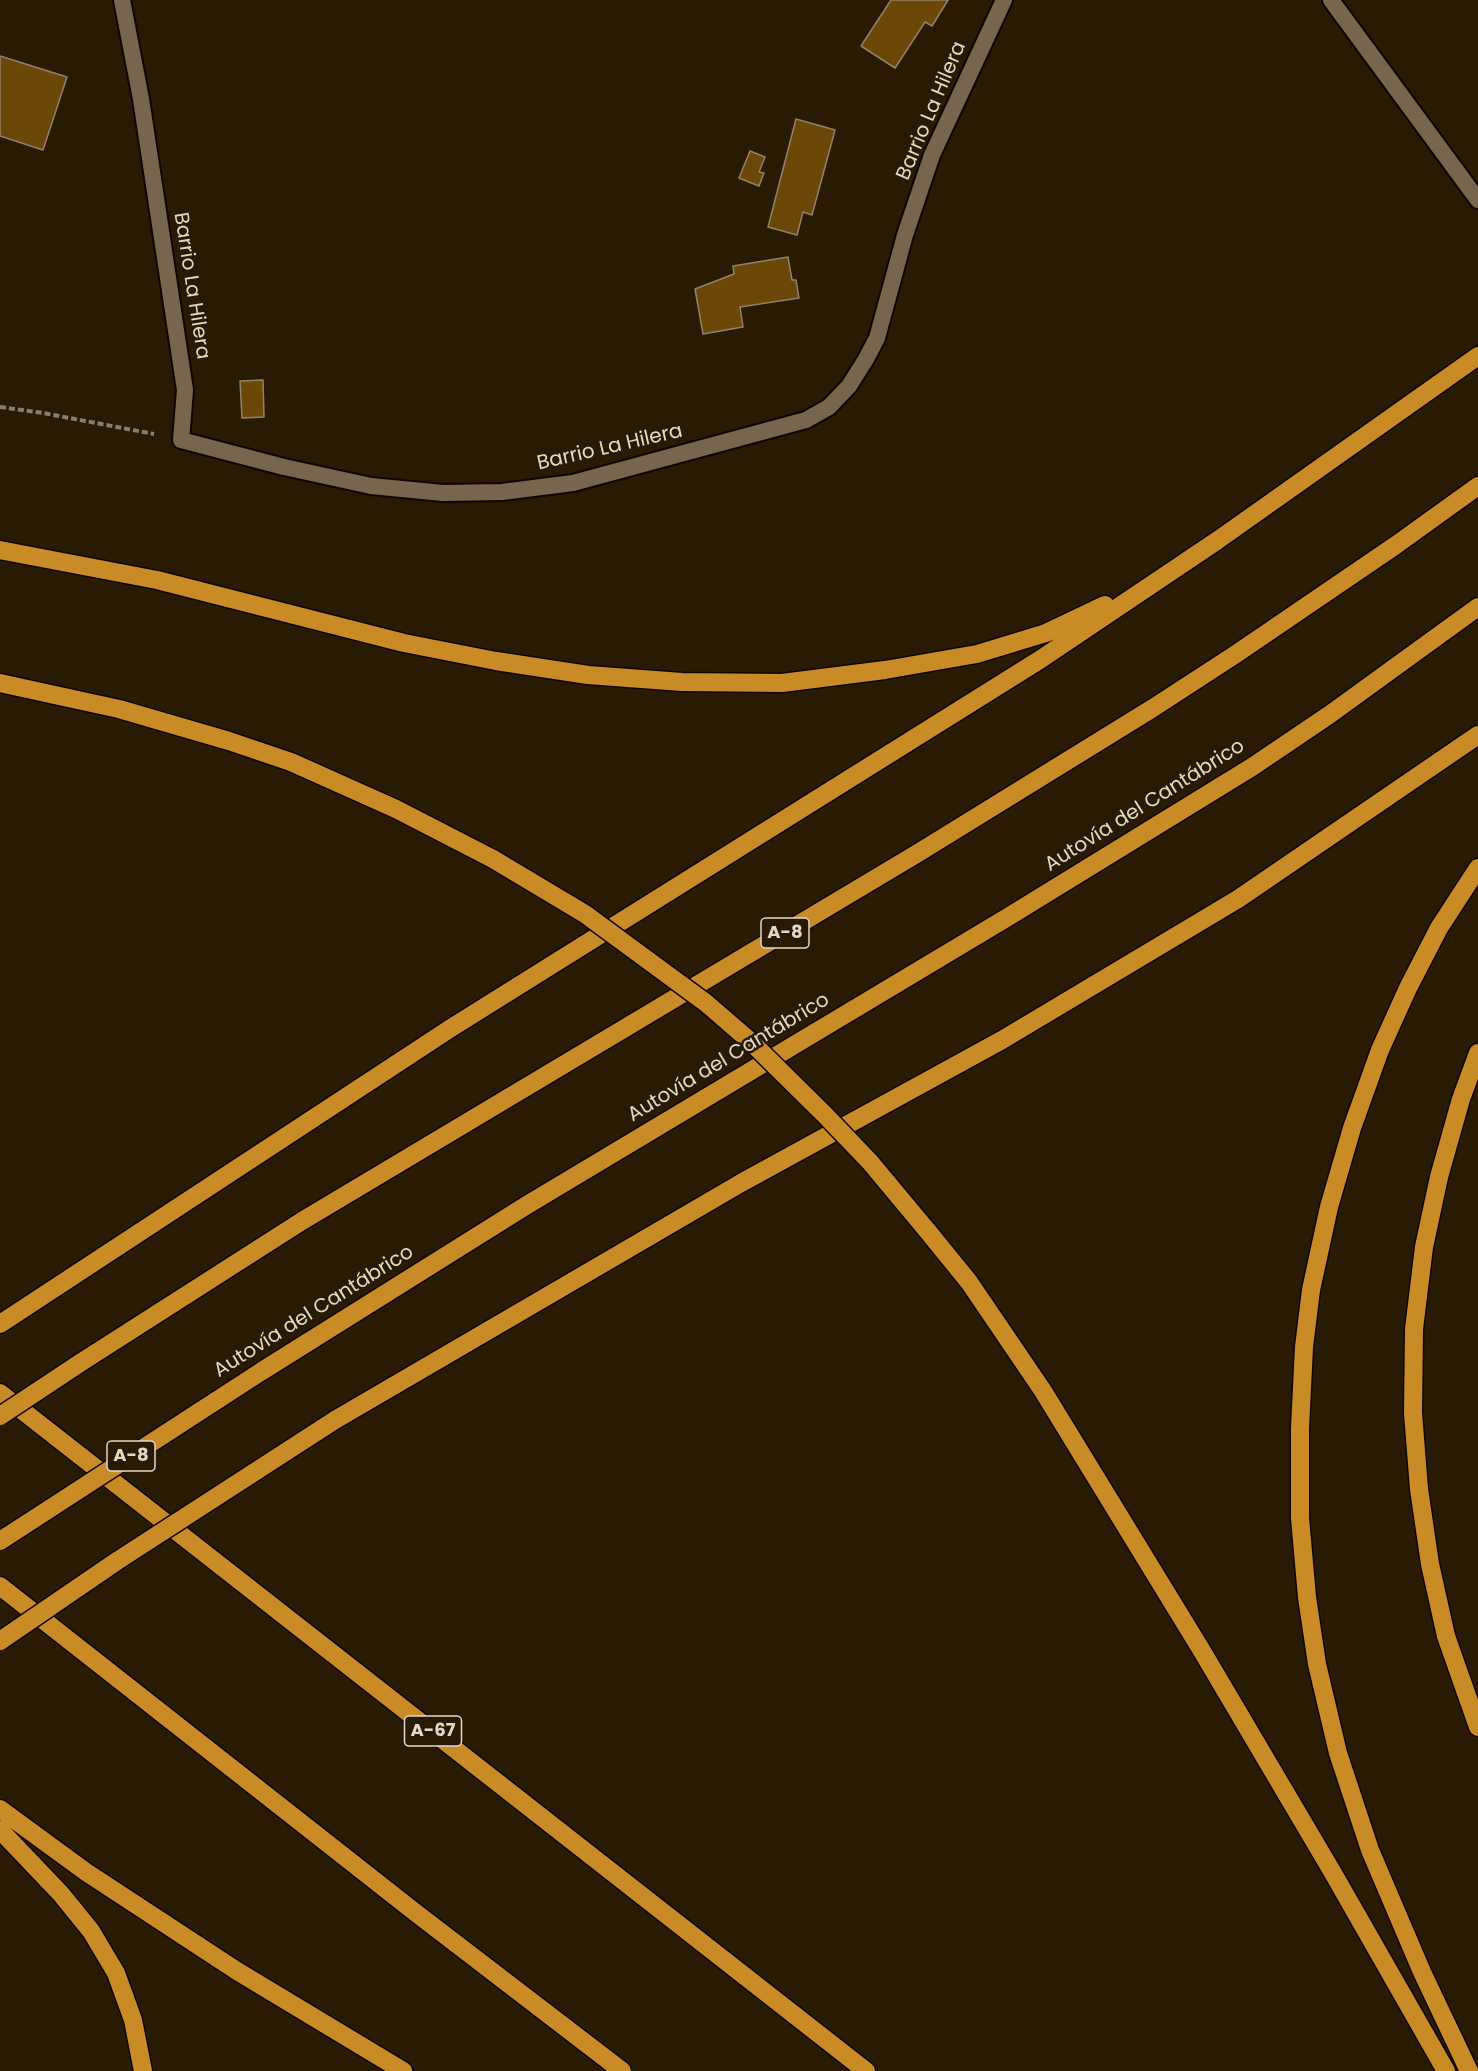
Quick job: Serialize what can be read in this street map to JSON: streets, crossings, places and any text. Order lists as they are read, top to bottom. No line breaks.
{"streets":{"highway":["Autovía del Cantábrico","A-8","A-67"],"street":["Barrio La Hilera"]}}
